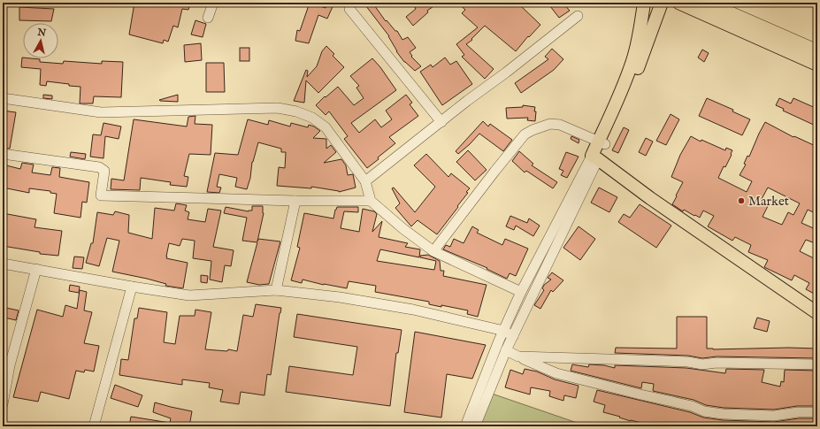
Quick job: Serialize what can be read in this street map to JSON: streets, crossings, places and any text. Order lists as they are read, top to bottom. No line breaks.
{"places":["Market"],"north":"top"}
